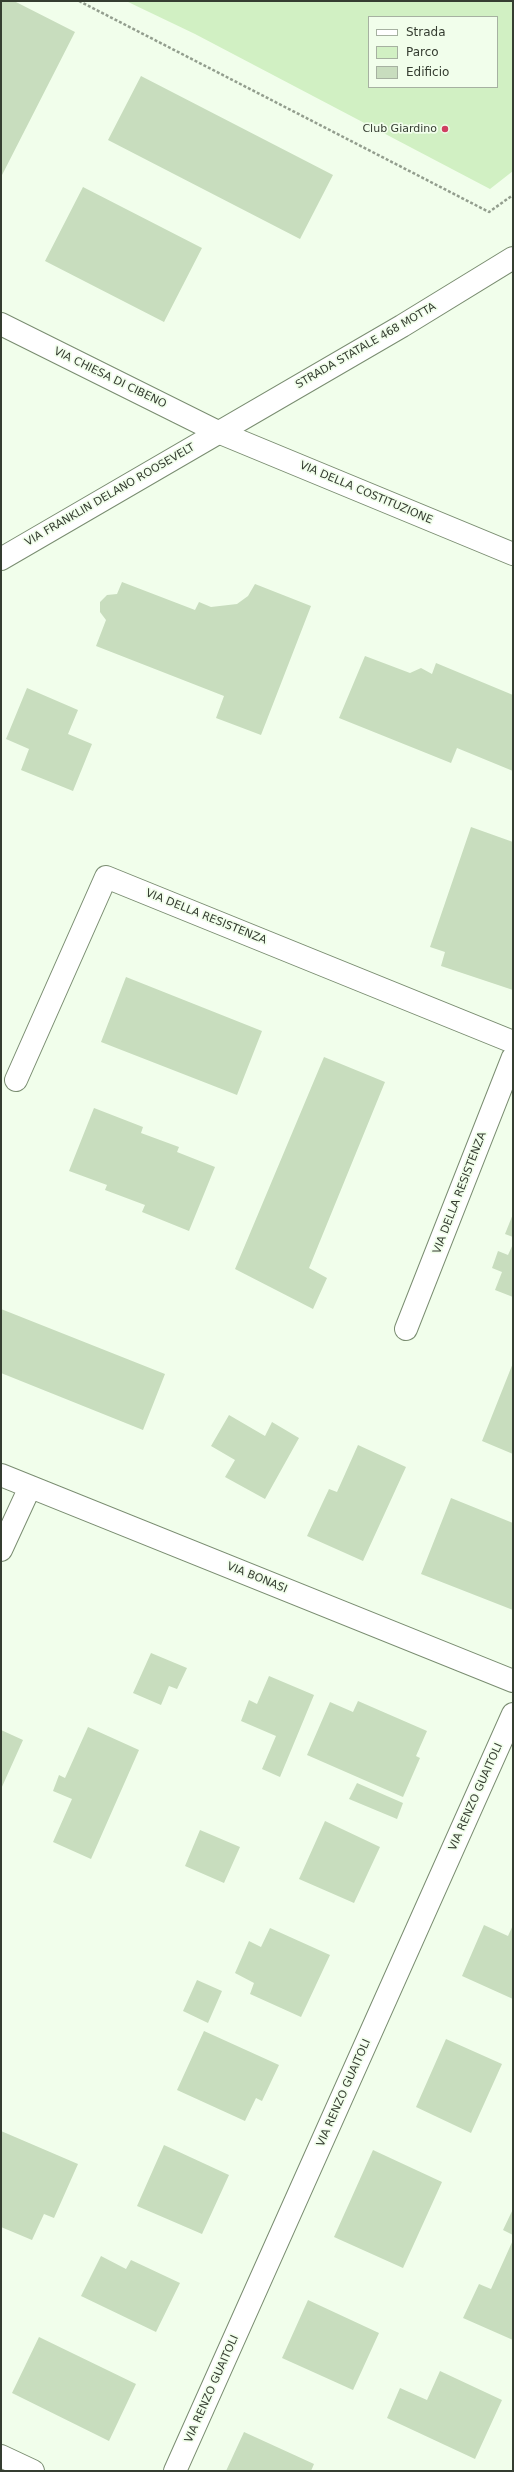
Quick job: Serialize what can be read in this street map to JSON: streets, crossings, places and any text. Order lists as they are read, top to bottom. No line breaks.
{"streets":{"street":["STRADA STATALE 468 MOTTA","VIA CHIESA DI CIBENO","VIA DELLA COSTITUZIONE","VIA FRANKLIN DELANO ROOSEVELT","VIA DELLA RESISTENZA","VIA BONASI","VIA RENZO GUAITOLI"]},"crossings":[["STRADA STATALE 468 MOTTA","VIA CHIESA DI CIBENO"],["STRADA STATALE 468 MOTTA","VIA DELLA COSTITUZIONE"],["STRADA STATALE 468 MOTTA","VIA FRANKLIN DELANO ROOSEVELT"],["VIA CHIESA DI CIBENO","VIA DELLA COSTITUZIONE"],["VIA CHIESA DI CIBENO","VIA FRANKLIN DELANO ROOSEVELT"],["VIA DELLA COSTITUZIONE","VIA FRANKLIN DELANO ROOSEVELT"]],"places":["Club Giardino"],"legend":["Strada","Parco","Edificio"]}
